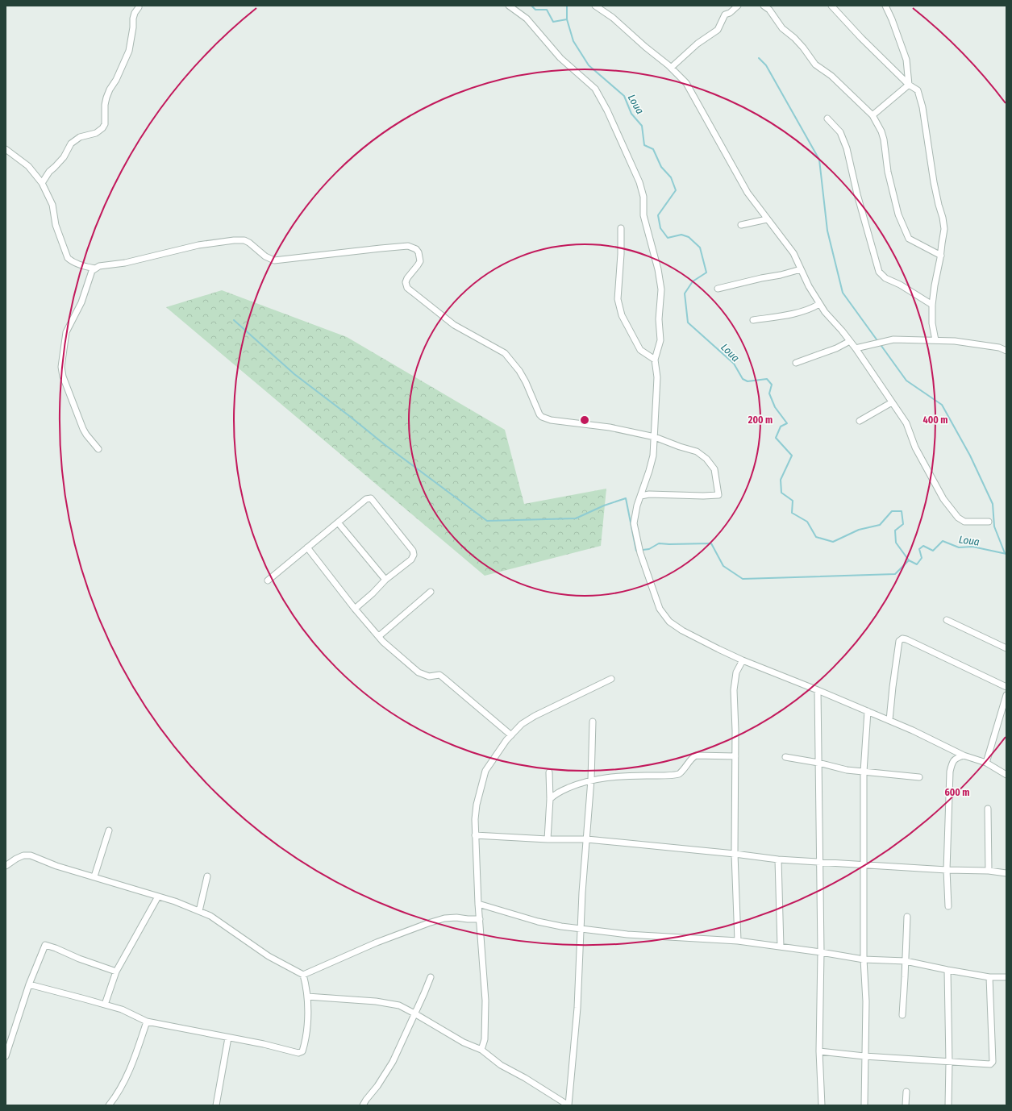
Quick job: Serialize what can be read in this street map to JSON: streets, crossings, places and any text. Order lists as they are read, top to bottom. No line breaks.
{"water":["Loua"],"rings":["200 m","400 m","600 m"]}
